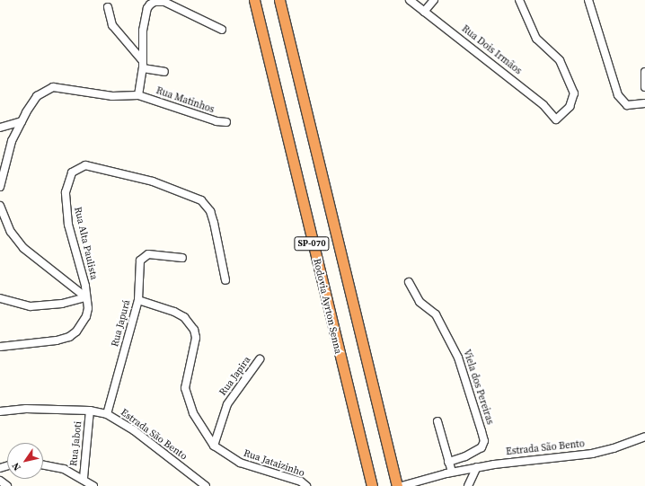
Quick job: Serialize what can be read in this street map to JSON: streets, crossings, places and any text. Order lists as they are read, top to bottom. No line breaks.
{"streets":{"highway":["SP-070","Rodovia Ayrton Senna"],"street":["Rua Dois Irmãos","Rua Matinhos","Rua Alta Paulista","Rua Japurá","Rua Japira","Viela dos Pereiras","Estrada São Bento","Rua Jaboti","Rua Jataizinho"]},"crossings":[["Rua Japurá","Estrada São Bento"],["Rua Japurá","Rua Jataizinho"],["Rua Japira","Rua Jataizinho"],["Estrada São Bento","Rua Jaboti"]],"north":"bottom left"}
